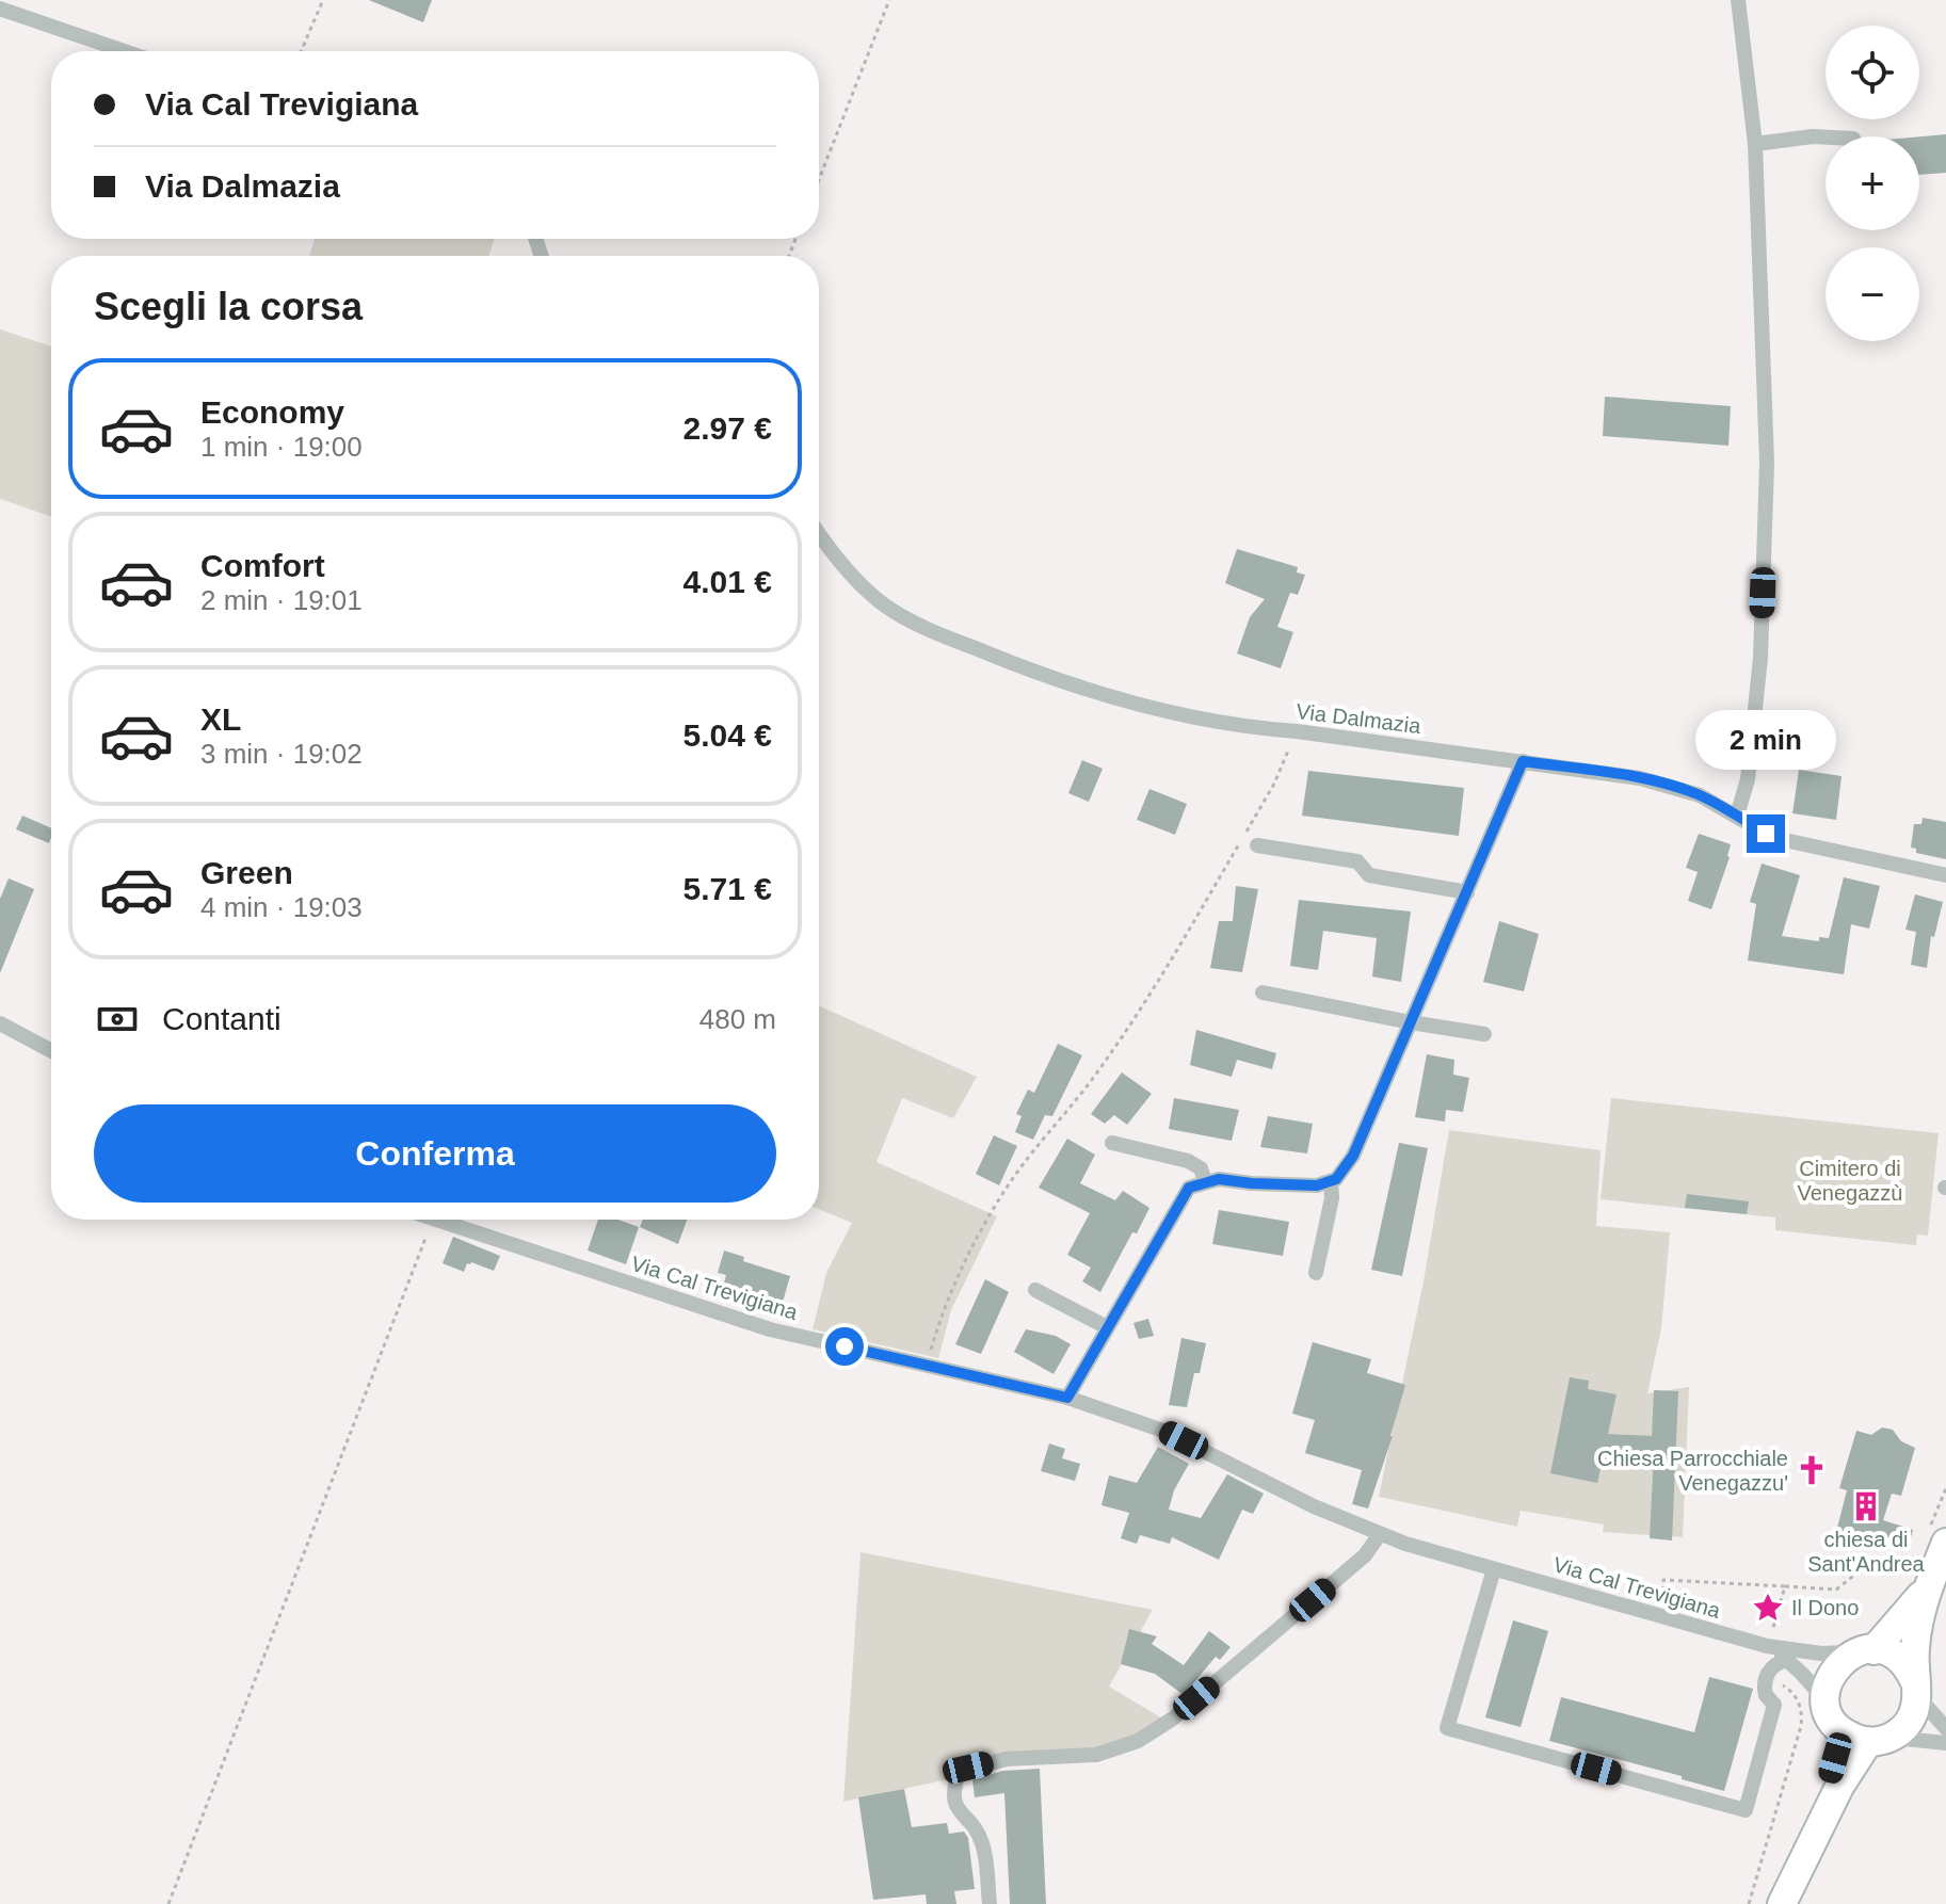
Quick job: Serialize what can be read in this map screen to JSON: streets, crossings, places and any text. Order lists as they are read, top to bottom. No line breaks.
{"streets":{"street":["Via Dalmazia","Via Cal Trevigiana"]},"parks":["Cimitero di Venegazzù"],"places":{"church":["Chiesa Parrocchiale Venegazzu'"],"building":["chiesa di Sant'Andrea"],"place":["Il Dono"]},"page":{"map_buttons":["+","−"],"banner":["Via Cal Trevigiana","Via Dalmazia"],"heading":"Scegli la corsa","list":[{"name":"Economy","note":"1 min · 19:00","value":"2.97 €"},{"name":"Comfort","note":"2 min · 19:01","value":"4.01 €"},{"name":"XL","note":"3 min · 19:02","value":"5.04 €"},{"name":"Green","note":"4 min · 19:03","value":"5.71 €"}],"bubble":"2 min","pay":["Contanti","480 m"],"buttons":"Conferma"}}
